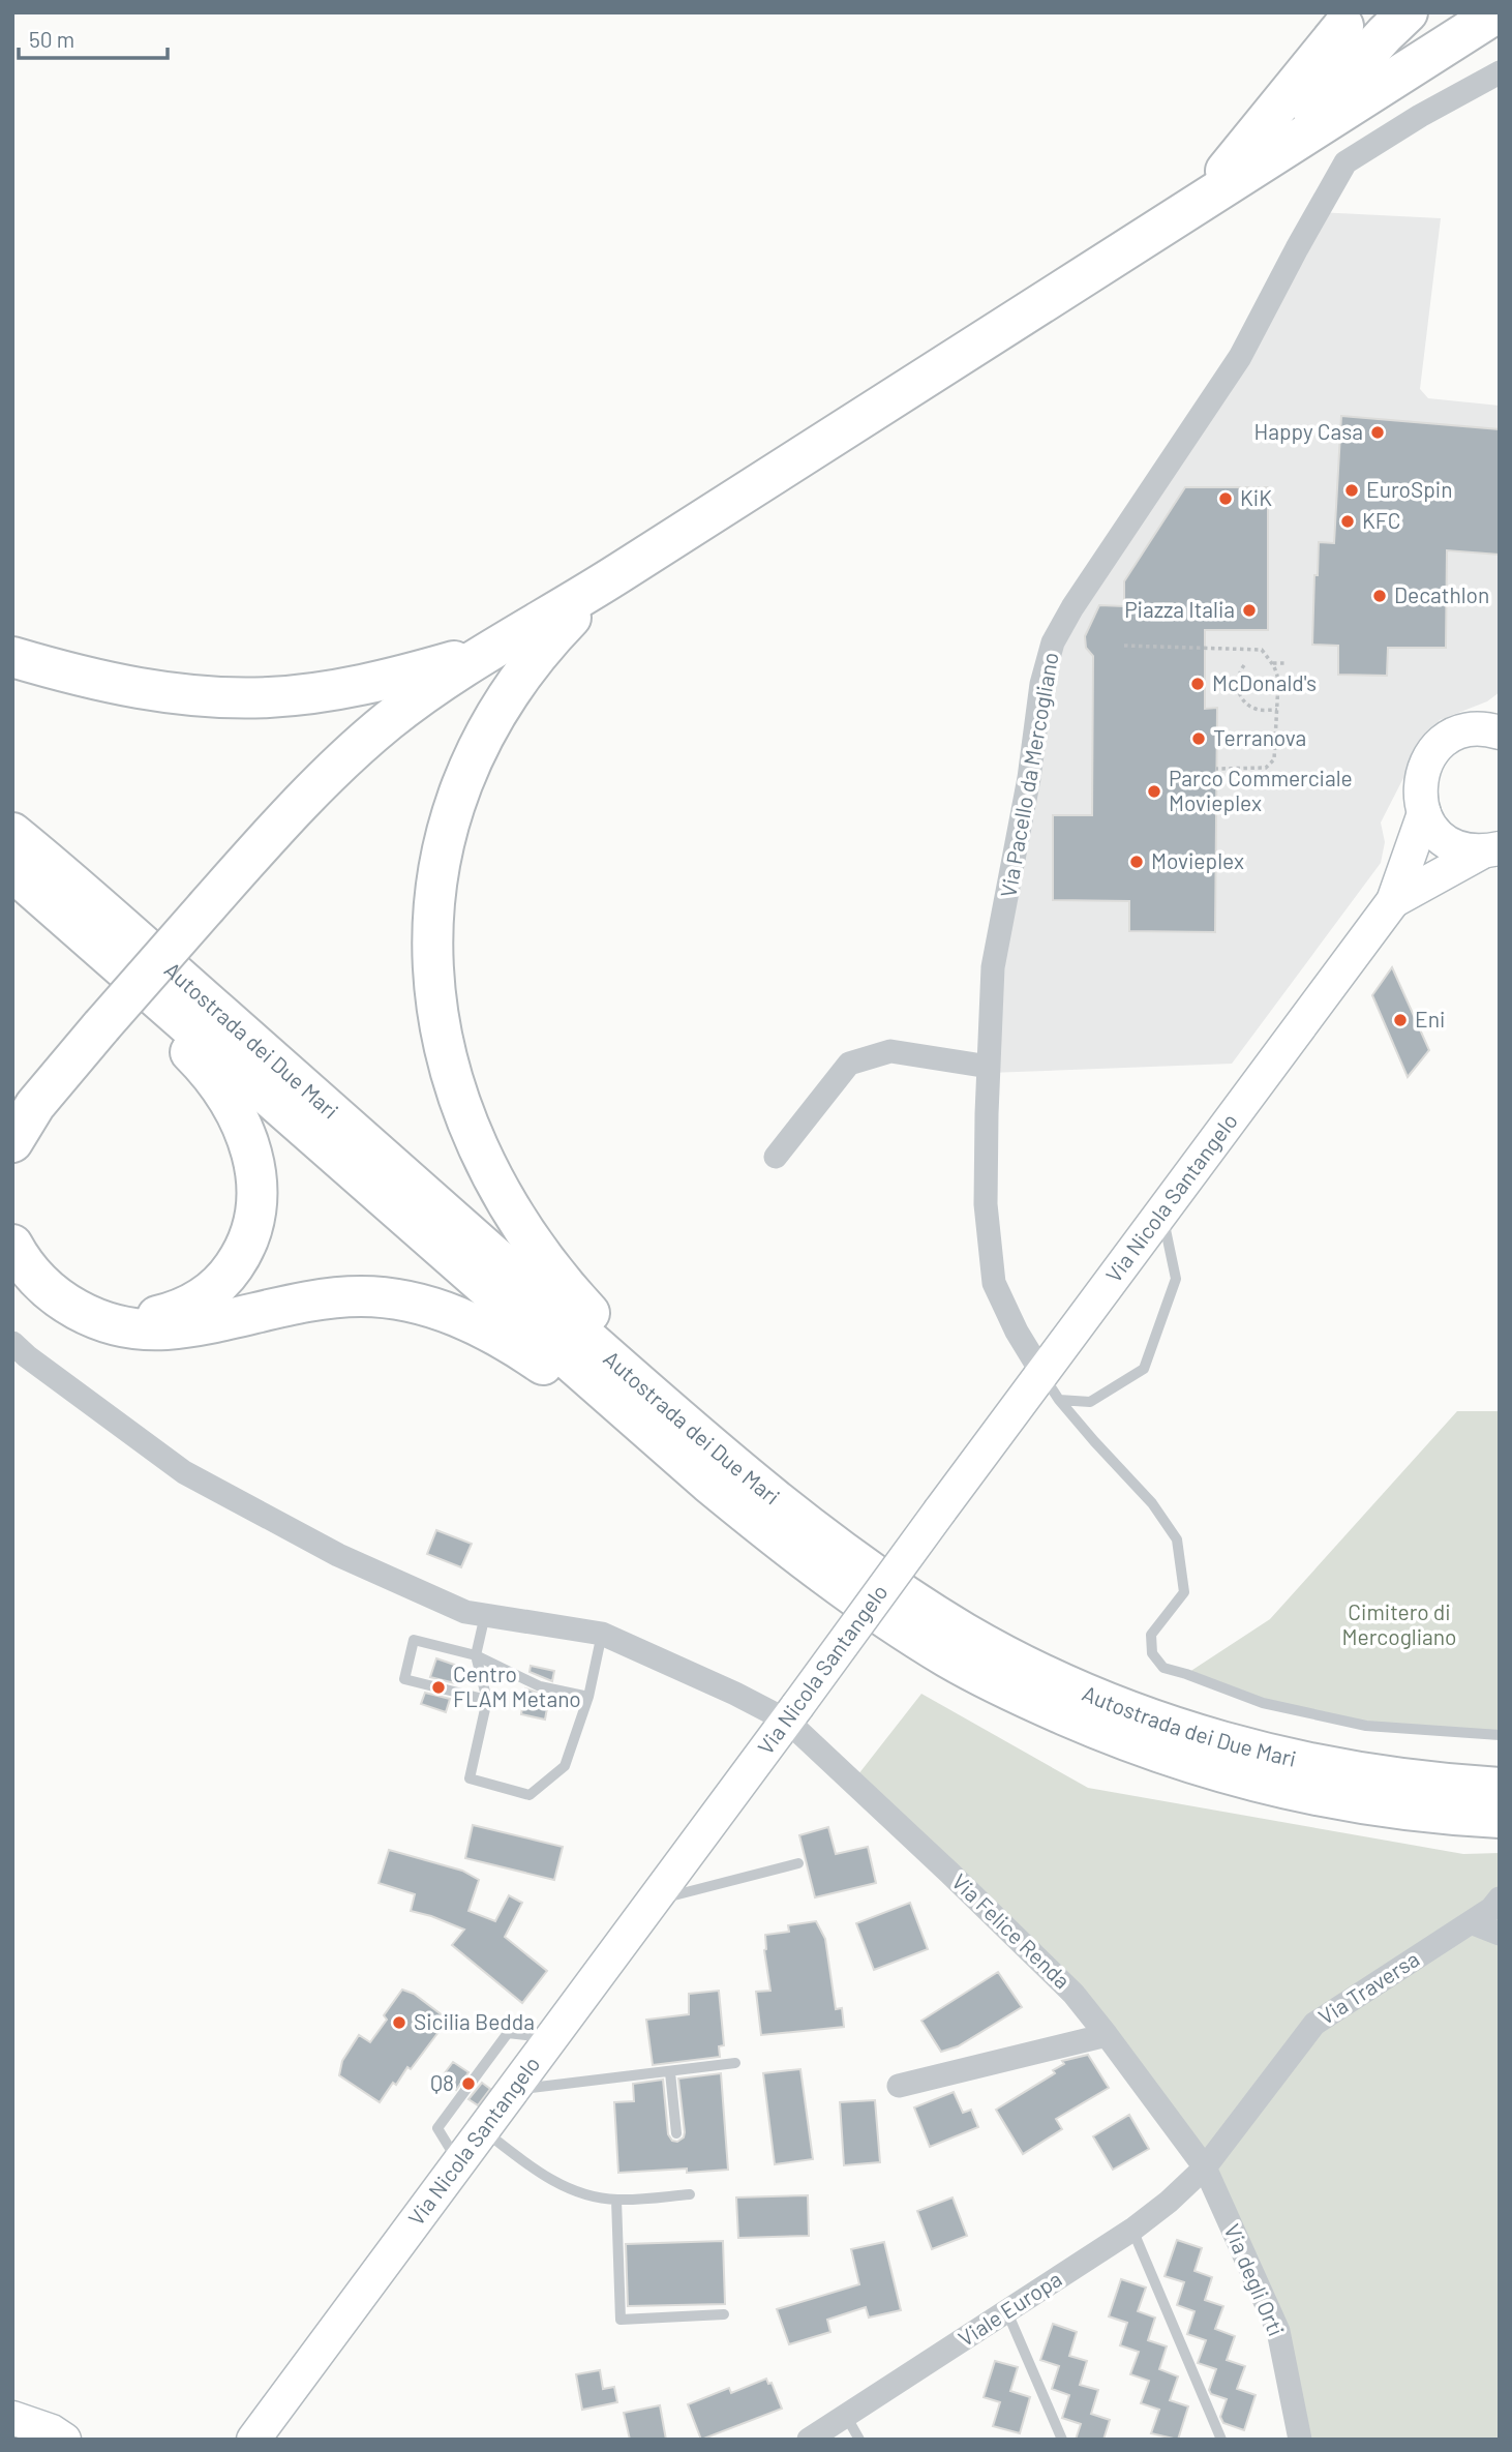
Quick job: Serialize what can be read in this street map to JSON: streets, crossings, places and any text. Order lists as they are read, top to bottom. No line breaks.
{"streets":{"highway":["Autostrada dei Due Mari"],"main road":["Via Nicola Santangelo"],"street":["Via Pacello da Mercogliano","Via Felice Renda","Via Traversa","Via degli Orti","Viale Europa"]},"crossings":[["Via Pacello da Mercogliano","Via Nicola Santangelo"],["Via Nicola Santangelo","Via Felice Renda"],["Via Felice Renda","Via Traversa"],["Via Felice Renda","Via degli Orti"],["Via Felice Renda","Viale Europa"],["Via Traversa","Via degli Orti"],["Via Traversa","Viale Europa"],["Via degli Orti","Viale Europa"]],"parks":["Cimitero di Mercogliano"],"places":["Happy Casa","EuroSpin","KiK","KFC","Decathlon","Piazza Italia","McDonald's","Terranova","Parco Commerciale Movieplex","Movieplex","Eni","Centro FLAM Metano","Sicilia Bedda","Q8"],"scale_bar":"50 m"}
